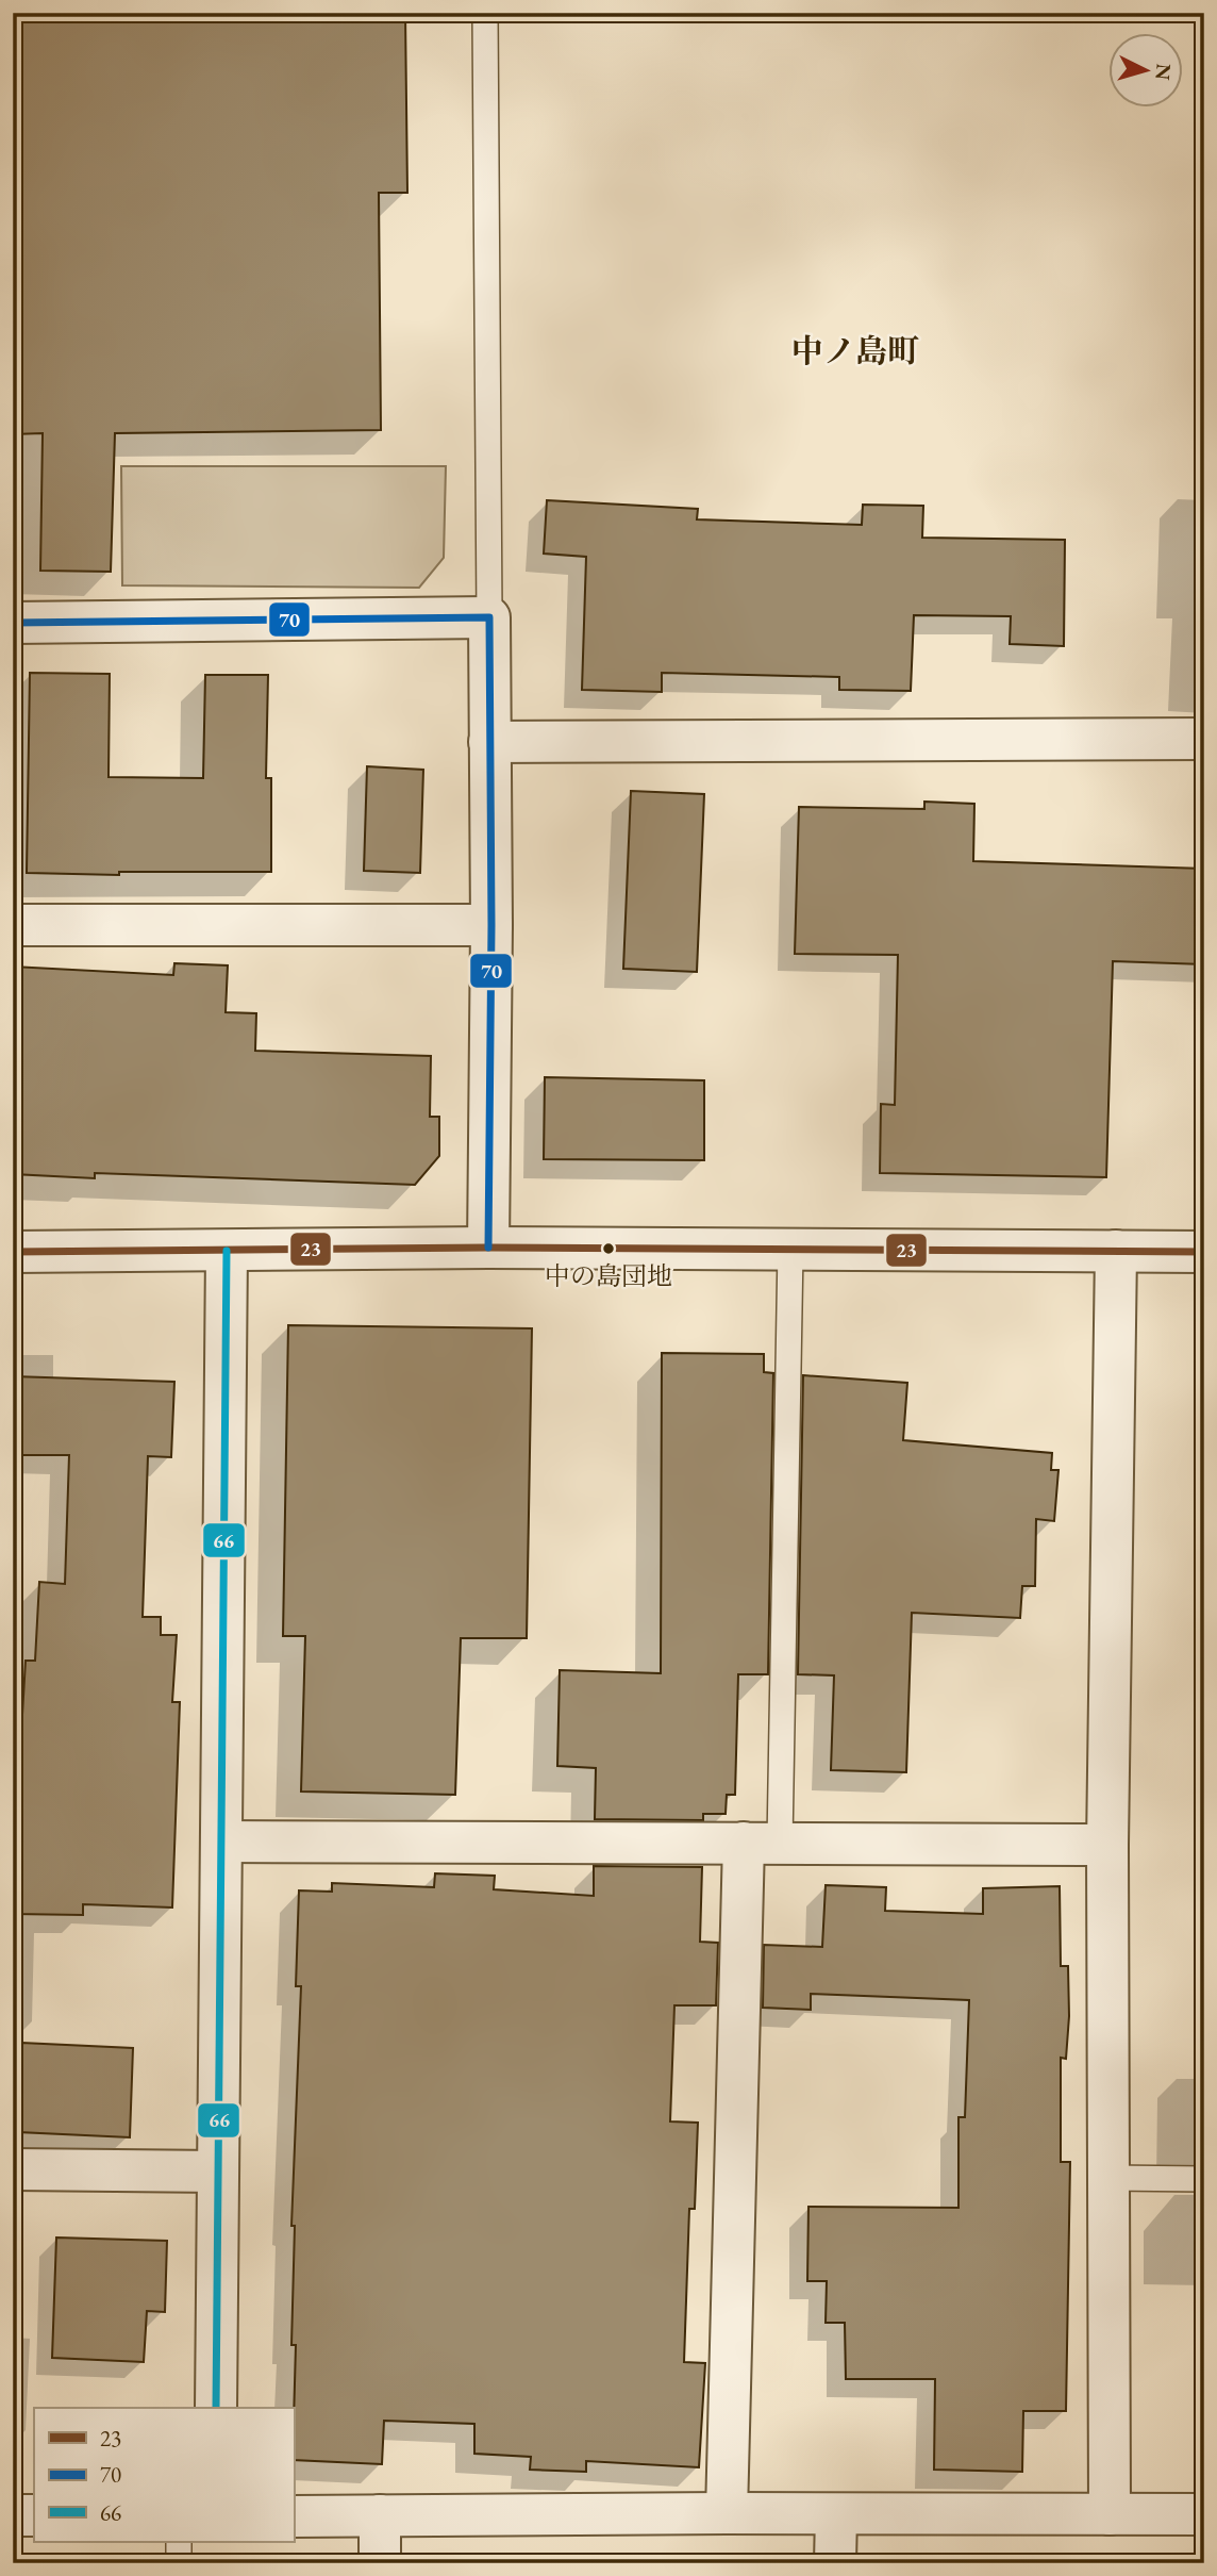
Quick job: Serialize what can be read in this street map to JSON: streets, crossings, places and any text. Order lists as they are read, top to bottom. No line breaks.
{"districts":["中ノ島町"],"places":["中の島団地"],"lines":["transit line 70","transit line 23","transit line 66"],"legend":["23","70","66"],"north":"right"}
